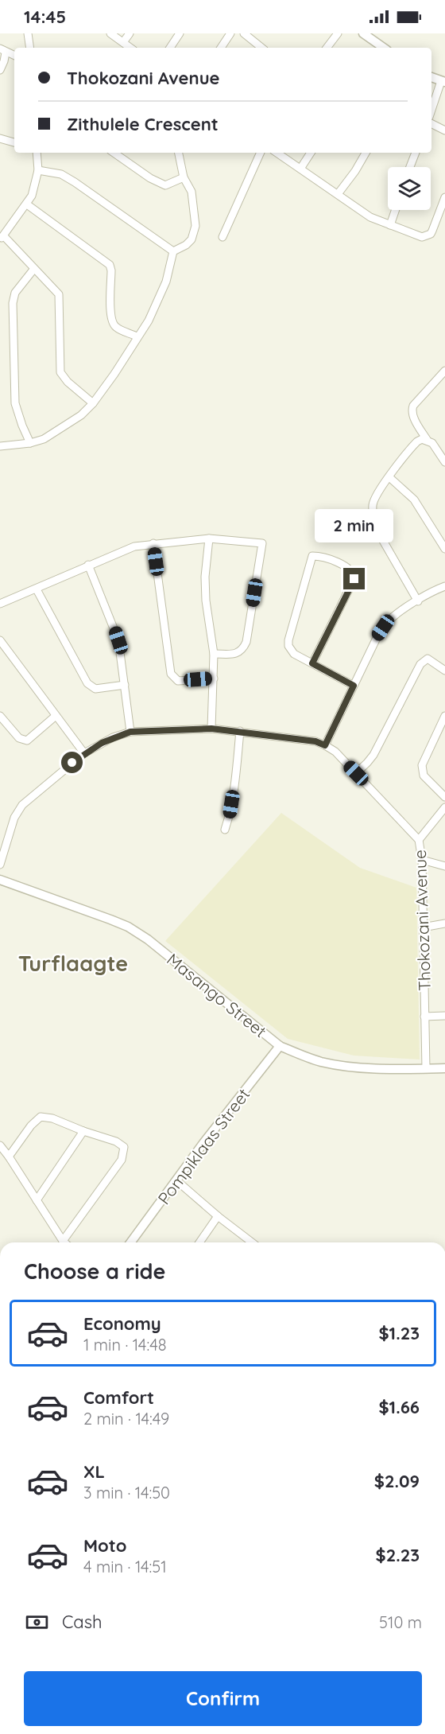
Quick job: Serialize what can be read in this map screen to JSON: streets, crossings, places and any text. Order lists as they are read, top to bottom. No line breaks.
{"streets":{"street":["Thokozani Avenue","Masango Street","Pompiklaas Street"]},"crossings":[["Thokozani Avenue","Masango Street"],["Masango Street","Pompiklaas Street"]],"districts":["Turflaagte"],"page":{"status":"14:45","banner":["Thokozani Avenue","Zithulele Crescent"],"bubble":"2 min","heading":"Choose a ride","list":[{"name":"Economy","note":"1 min · 14:48","value":"$1.23"},{"name":"Comfort","note":"2 min · 14:49","value":"$1.66"},{"name":"XL","note":"3 min · 14:50","value":"$2.09"},{"name":"Moto","note":"4 min · 14:51","value":"$2.23"}],"pay":["Cash","510 m"],"buttons":"Confirm"}}
